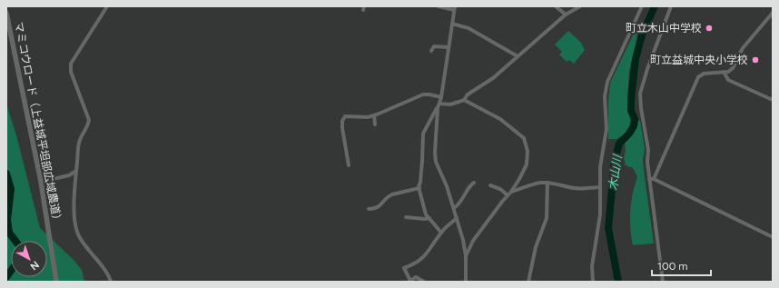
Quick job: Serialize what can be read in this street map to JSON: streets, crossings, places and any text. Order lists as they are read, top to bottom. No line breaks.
{"streets":{"street":["マミコウロード（上益城平坦部広域農道）"]},"water":["木山川"],"places":["町立木山中学校","町立益城中央小学校"],"scale_bar":"100 m","north":"bottom right"}
